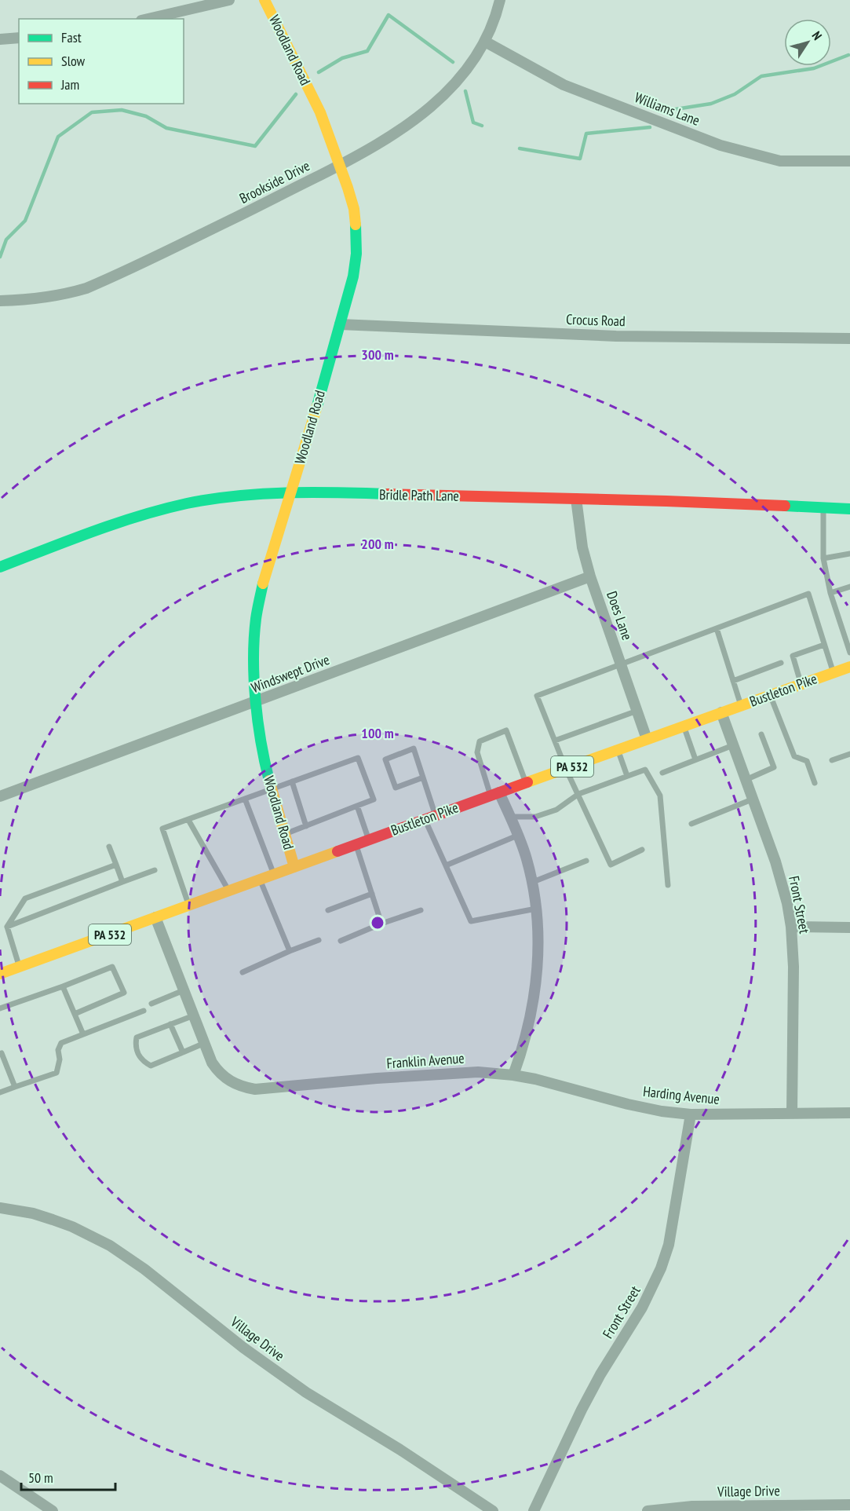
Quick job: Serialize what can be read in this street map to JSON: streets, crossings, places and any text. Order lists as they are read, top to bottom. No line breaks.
{"streets":{"street":["Woodland Road","Williams Lane","Brookside Drive","Crocus Road","Bridle Path Lane","Does Lane","Windswept Drive","Bustleton Pike","PA 532","Front Street","Franklin Avenue","Harding Avenue","Village Drive"]},"crossings":[["Woodland Road","Brookside Drive"],["Woodland Road","Crocus Road"],["Woodland Road","Bridle Path Lane"],["Woodland Road","Windswept Drive"],["Woodland Road","Bustleton Pike"],["Williams Lane","Brookside Drive"],["Bridle Path Lane","Does Lane"],["Does Lane","Windswept Drive"],["Does Lane","Bustleton Pike"],["Bustleton Pike","Front Street"],["Bustleton Pike","Franklin Avenue"],["Front Street","Harding Avenue"],["Franklin Avenue","Harding Avenue"]],"legend":["Fast","Slow","Jam"],"scale_bar":"50 m","north":"top right","rings":["300 m","200 m","100 m"]}
